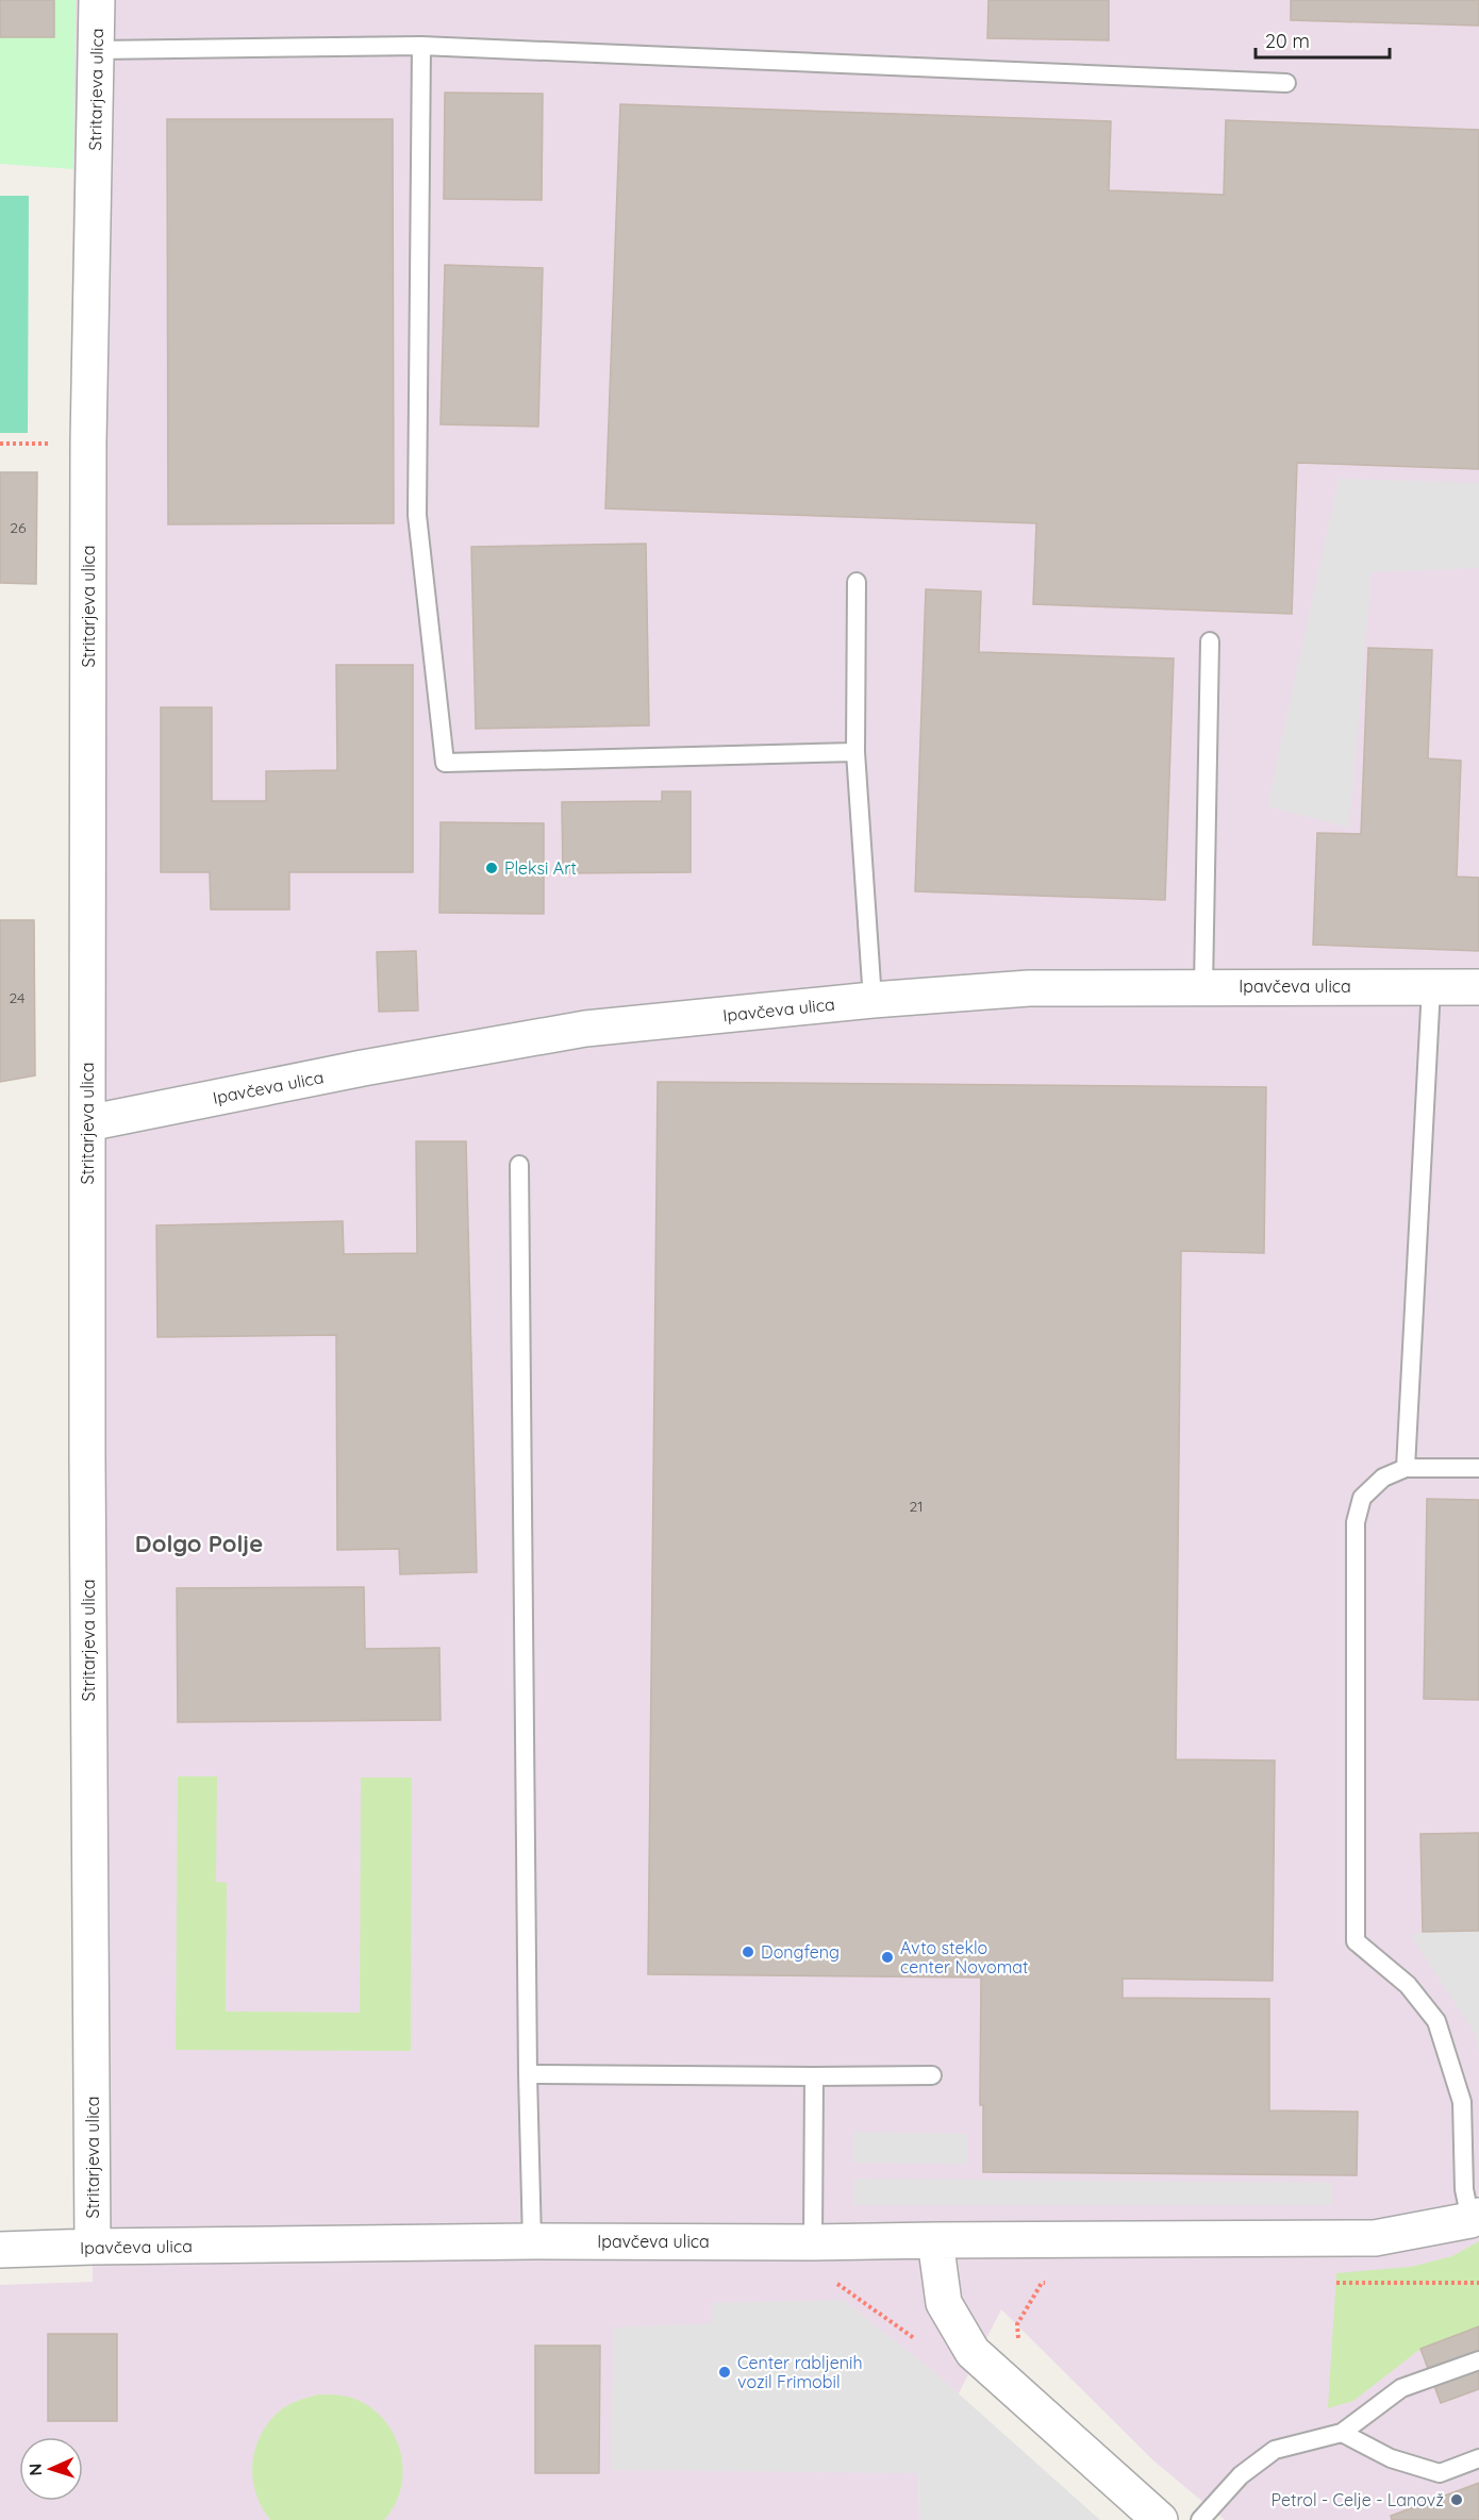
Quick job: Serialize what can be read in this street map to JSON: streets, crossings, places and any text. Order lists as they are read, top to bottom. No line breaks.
{"streets":{"street":["Stritarjeva ulica","Ipavčeva ulica"]},"crossings":[["Stritarjeva ulica","Ipavčeva ulica"]],"districts":["Dolgo Polje"],"places":["Pleksi Art","Dongfeng","Avto steklo center Novomat","Center rabljenih vozil Frimobil","Petrol - Celje - Lanovž"],"house_numbers":["26","24","21"],"scale_bar":"20 m","north":"left"}
